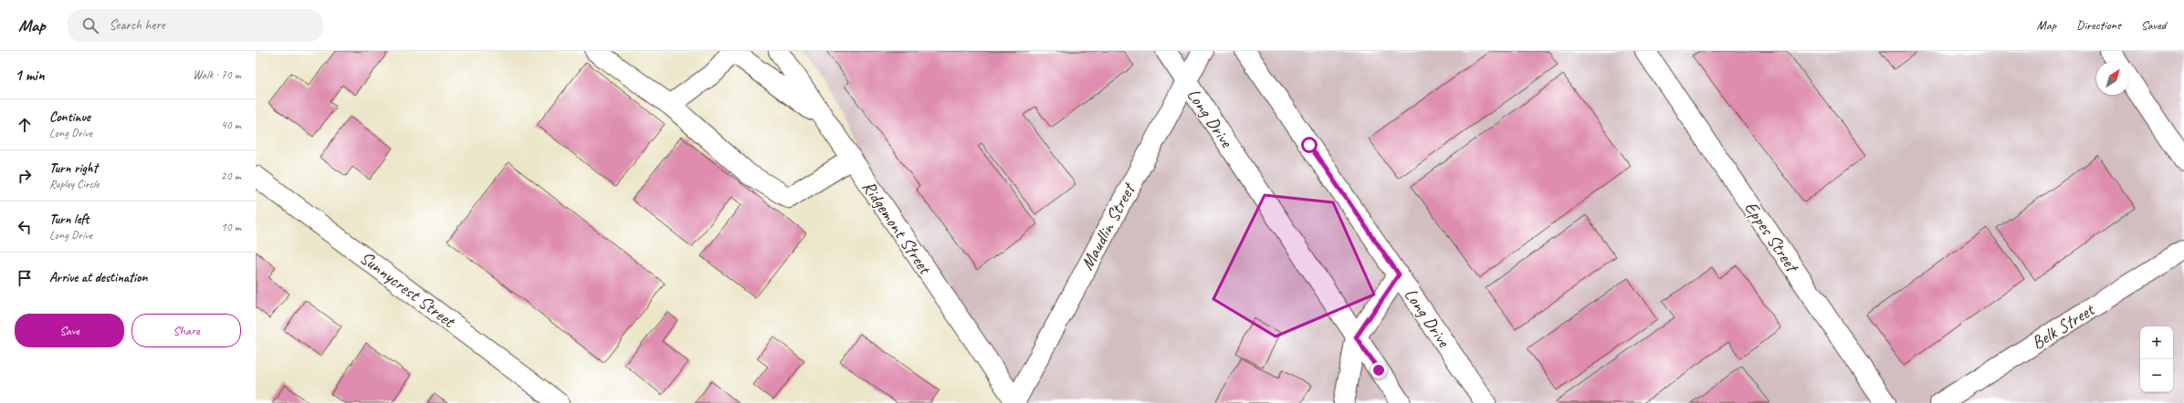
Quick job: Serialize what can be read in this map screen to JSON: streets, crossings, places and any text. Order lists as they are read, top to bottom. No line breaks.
{"streets":{"street":["Long Drive","Ridgemont Street","Maudlin Street","Eppes Street","Sunnycrest Street","Belk Street"]},"crossings":[["Long Drive","Maudlin Street"],["Ridgemont Street","Maudlin Street"]],"north":"top right","page":{"header":"Map","search":"Search here","nav":["Map","Directions","Saved"],"heading":["1 min","Walk · 70 m"],"list":[["Continue","Long Drive","40 m"],["Turn right","Rupley Circle","20 m"],["Turn left","Long Drive","10 m"],"Arrive at destination"],"buttons":["Save","Share"],"map_buttons":["+","−"]}}
